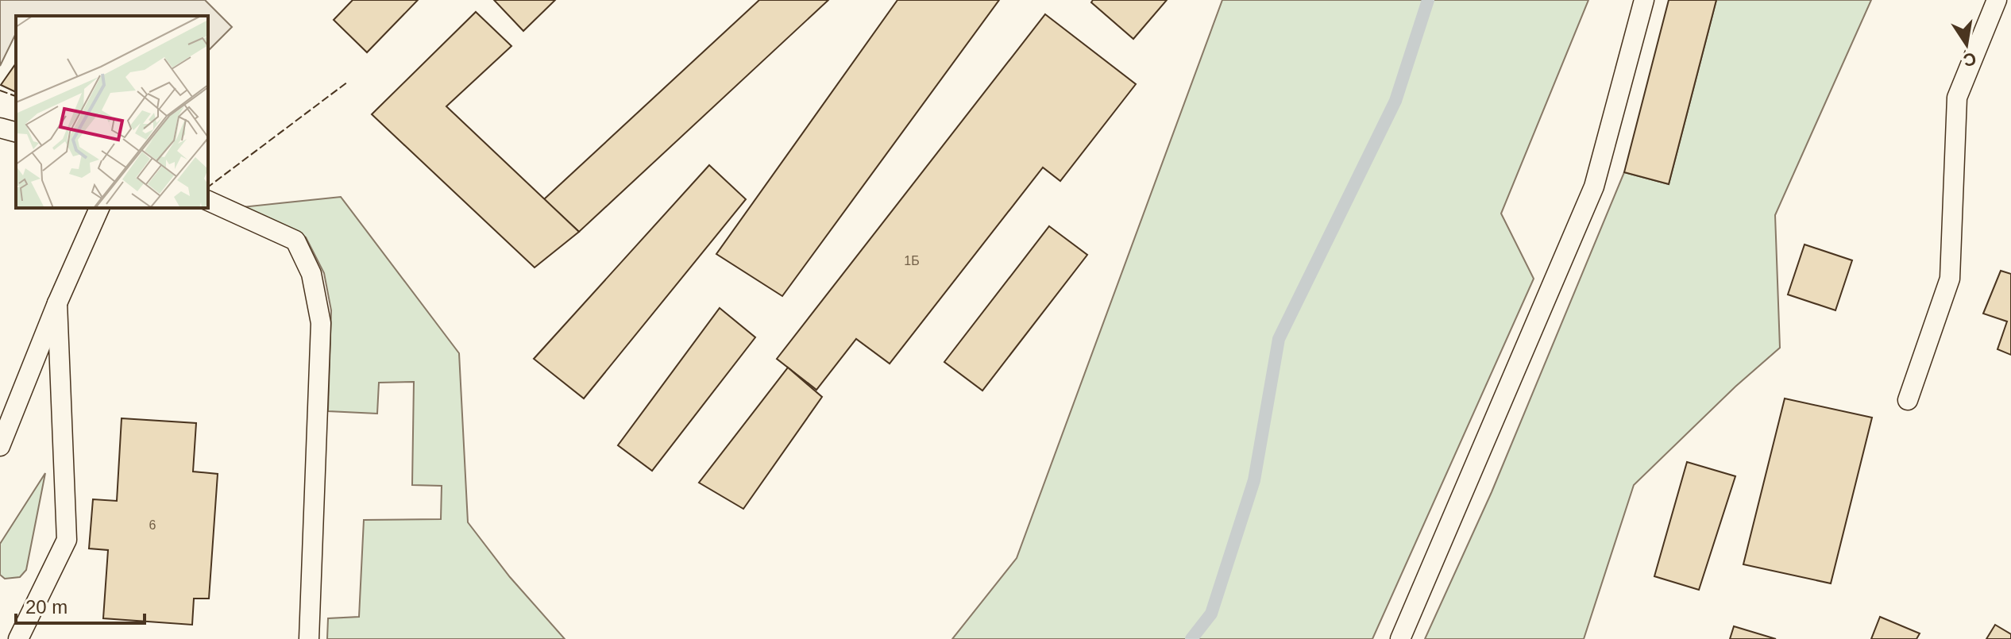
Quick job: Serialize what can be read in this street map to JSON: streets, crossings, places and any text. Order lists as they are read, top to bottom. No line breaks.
{"house_numbers":["1Б","6"],"scale_bar":"20 m","north":"bottom"}
